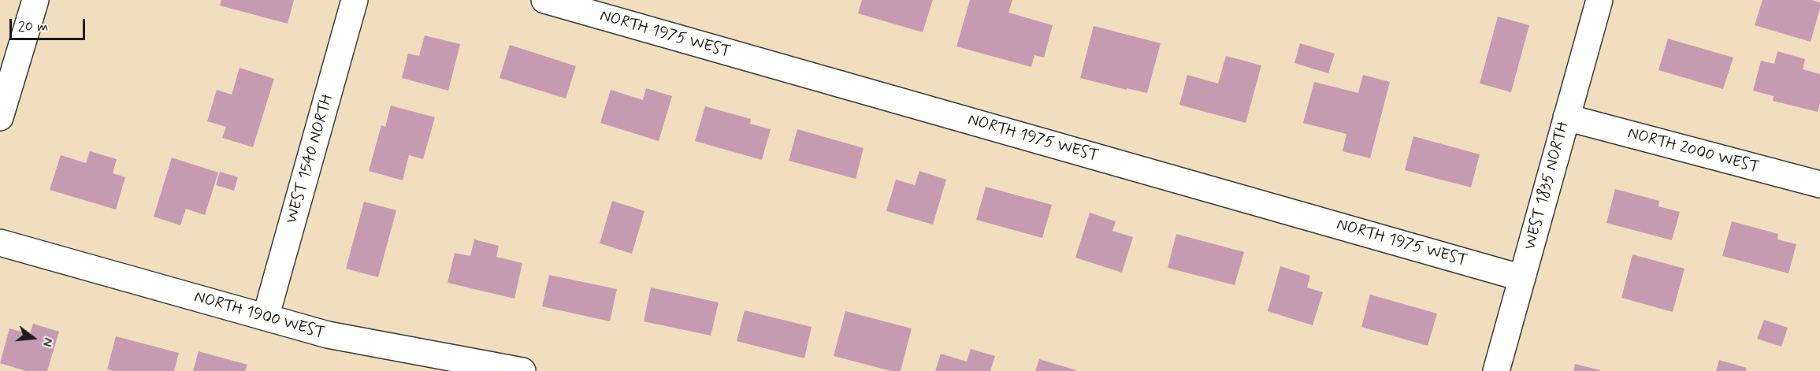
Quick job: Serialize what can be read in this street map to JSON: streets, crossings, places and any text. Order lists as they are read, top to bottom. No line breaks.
{"streets":{"street":["NORTH 1975 WEST","NORTH 2000 WEST","WEST 1540 NORTH","WEST 1835 NORTH","NORTH 1900 WEST"]},"crossings":[["NORTH 1975 WEST","WEST 1835 NORTH"],["NORTH 2000 WEST","WEST 1835 NORTH"],["WEST 1540 NORTH","NORTH 1900 WEST"]],"scale_bar":"20 m","north":"right"}
